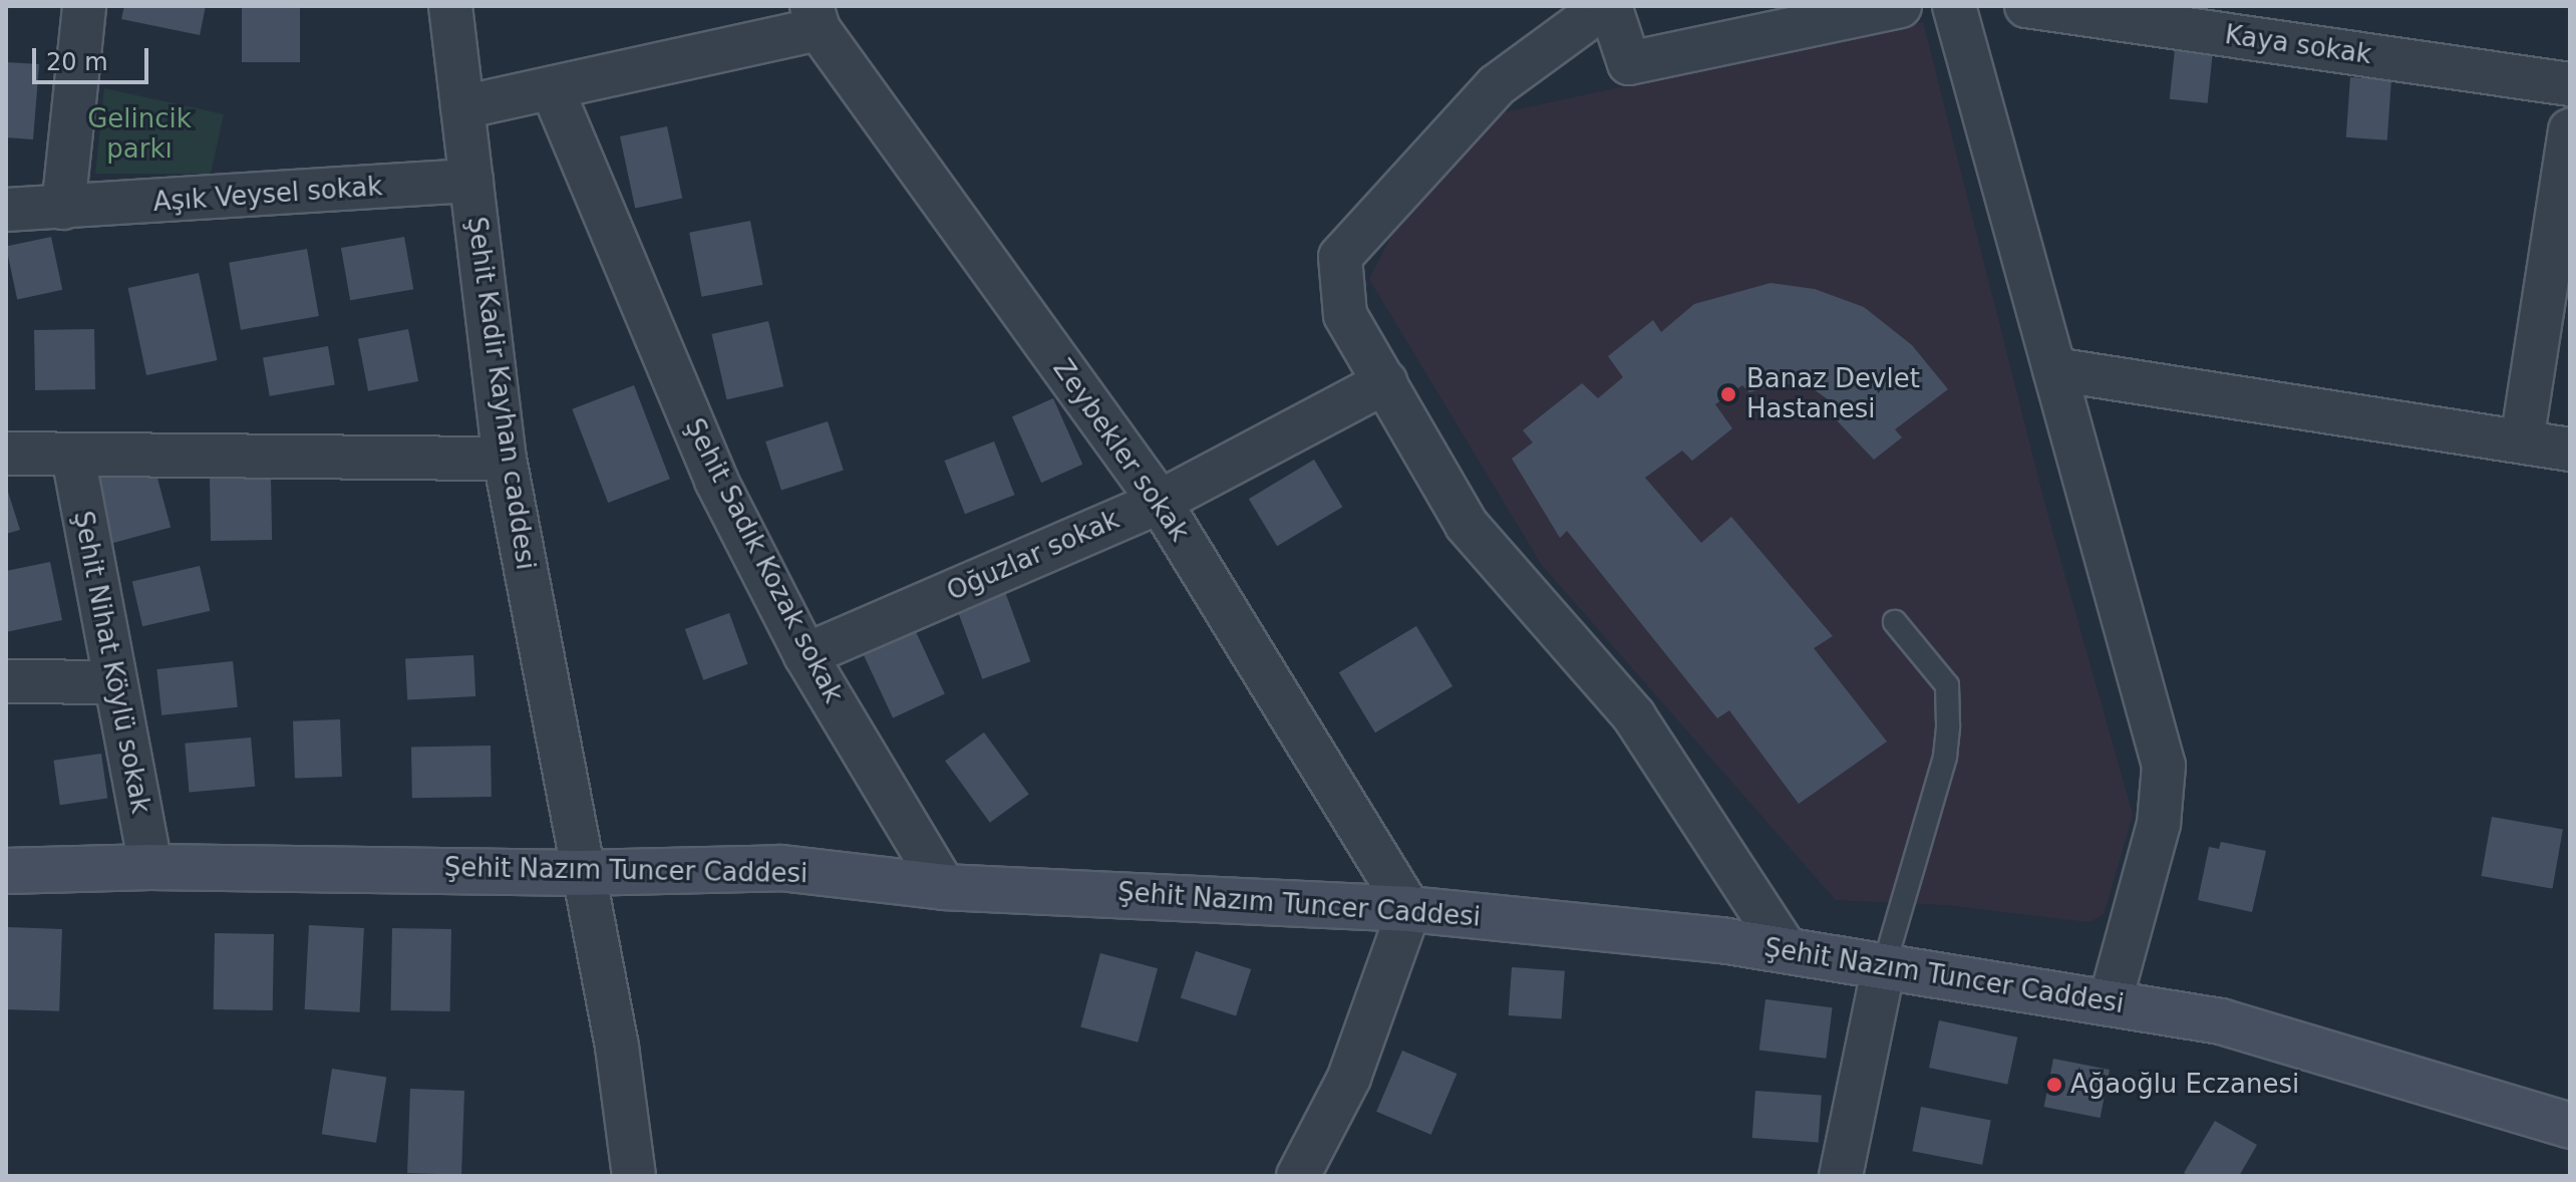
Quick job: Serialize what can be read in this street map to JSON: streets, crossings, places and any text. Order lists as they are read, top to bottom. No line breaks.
{"streets":{"street":["Kaya sokak","Aşık Veysel sokak","Şehit Kadir Kayhan caddesi","Zeybekler sokak","Oğuzlar sokak","Şehit Sadık Kozak sokak","Şehit Nihat Köylü sokak","Şehit Nazım Tuncer Caddesi"]},"crossings":[["Aşık Veysel sokak","Şehit Kadir Kayhan caddesi"],["Şehit Kadir Kayhan caddesi","Şehit Nazım Tuncer Caddesi"],["Zeybekler sokak","Oğuzlar sokak"],["Zeybekler sokak","Şehit Nazım Tuncer Caddesi"],["Oğuzlar sokak","Şehit Sadık Kozak sokak"],["Şehit Sadık Kozak sokak","Şehit Nazım Tuncer Caddesi"],["Şehit Nihat Köylü sokak","Şehit Nazım Tuncer Caddesi"]],"parks":["Gelincik parkı"],"places":["Banaz Devlet Hastanesi","Ağaoğlu Eczanesi"],"scale_bar":"20 m"}
